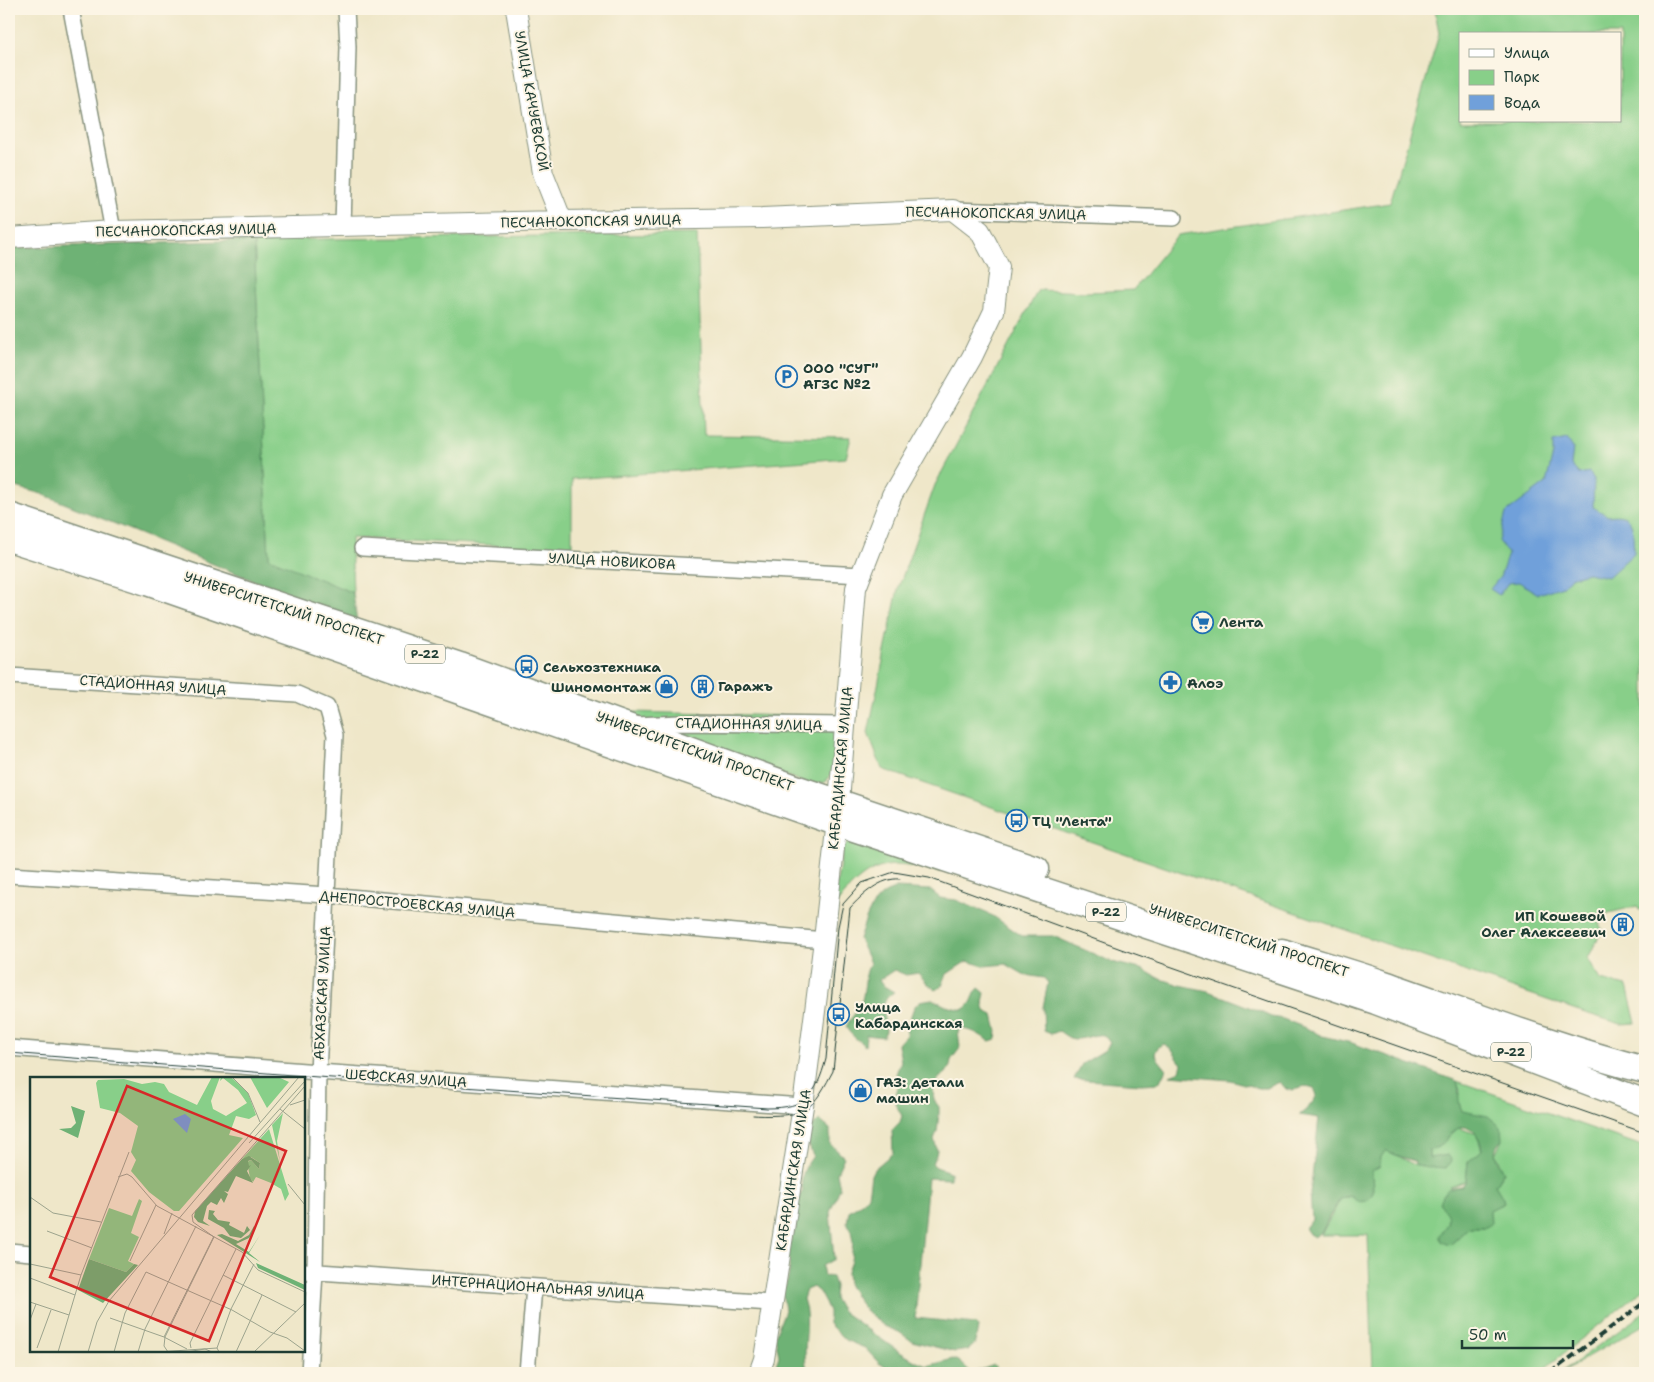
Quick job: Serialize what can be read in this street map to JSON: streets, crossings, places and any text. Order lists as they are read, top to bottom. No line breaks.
{"streets":{"highway":["УНИВЕРСИТЕТСКИЙ ПРОСПЕКТ","Р-22"],"street":["УЛИЦА КАЧУЕВСКОЙ","ПЕСЧАНОКОПСКАЯ УЛИЦА","УЛИЦА НОВИКОВА","СТАДИОННАЯ УЛИЦА","КАБАРДИНСКАЯ УЛИЦА","ДНЕПРОСТРОЕВСКАЯ УЛИЦА","АБХАЗСКАЯ УЛИЦА","ШЕФСКАЯ УЛИЦА","ИНТЕРНАЦИОНАЛЬНАЯ УЛИЦА"]},"crossings":[["УЛИЦА КАЧУЕВСКОЙ","ПЕСЧАНОКОПСКАЯ УЛИЦА"],["ПЕСЧАНОКОПСКАЯ УЛИЦА","КАБАРДИНСКАЯ УЛИЦА"],["УЛИЦА НОВИКОВА","КАБАРДИНСКАЯ УЛИЦА"],["УНИВЕРСИТЕТСКИЙ ПРОСПЕКТ","Р-22"],["УНИВЕРСИТЕТСКИЙ ПРОСПЕКТ","СТАДИОННАЯ УЛИЦА"],["УНИВЕРСИТЕТСКИЙ ПРОСПЕКТ","КАБАРДИНСКАЯ УЛИЦА"],["СТАДИОННАЯ УЛИЦА","КАБАРДИНСКАЯ УЛИЦА"],["СТАДИОННАЯ УЛИЦА","АБХАЗСКАЯ УЛИЦА"],["КАБАРДИНСКАЯ УЛИЦА","ДНЕПРОСТРОЕВСКАЯ УЛИЦА"],["КАБАРДИНСКАЯ УЛИЦА","ШЕФСКАЯ УЛИЦА"],["КАБАРДИНСКАЯ УЛИЦА","ИНТЕРНАЦИОНАЛЬНАЯ УЛИЦА"],["ДНЕПРОСТРОЕВСКАЯ УЛИЦА","АБХАЗСКАЯ УЛИЦА"],["АБХАЗСКАЯ УЛИЦА","ШЕФСКАЯ УЛИЦА"],["АБХАЗСКАЯ УЛИЦА","ИНТЕРНАЦИОНАЛЬНАЯ УЛИЦА"]],"places":{"parking":["ООО \"СУГ\" АГЗС №2"],"supermarket":["Лента"],"bus stop":["Сельхозтехника","ТЦ \"Лента\"","Улица Кабардинская"],"pharmacy":["Алоэ"],"building":["Гаражъ","ИП Кошевой Олег Алексеевич"],"shop":["Шиномонтаж","ГАЗ: детали машин"]},"legend":["Улица","Парк","Вода"],"scale_bar":"50 m"}
